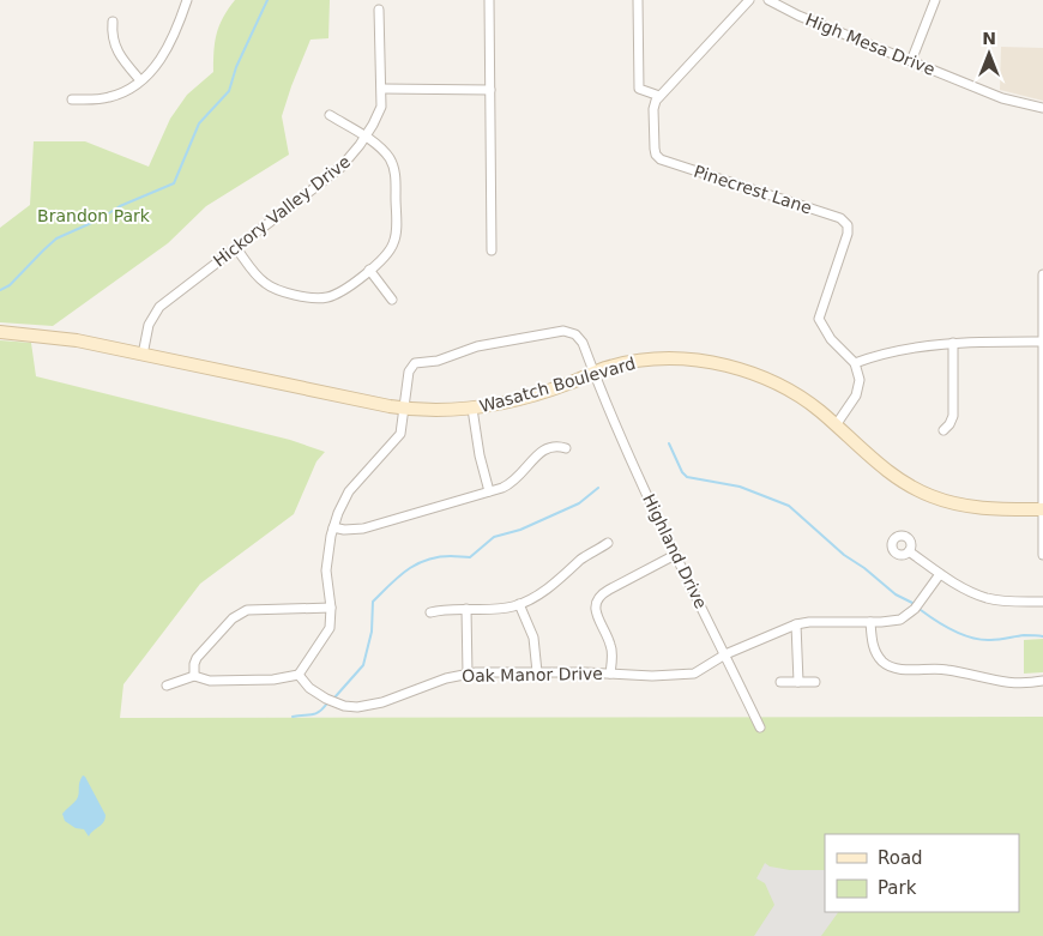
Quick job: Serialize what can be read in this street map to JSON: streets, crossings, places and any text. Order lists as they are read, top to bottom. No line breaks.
{"streets":{"main road":["Wasatch Boulevard"],"street":["High Mesa Drive","Pinecrest Lane","Hickory Valley Drive","Highland Drive","Oak Manor Drive"]},"crossings":[["Hickory Valley Drive","Wasatch Boulevard"],["Wasatch Boulevard","Highland Drive"],["Highland Drive","Oak Manor Drive"]],"parks":["Brandon Park"],"legend":["Road","Park"],"north":"top"}
